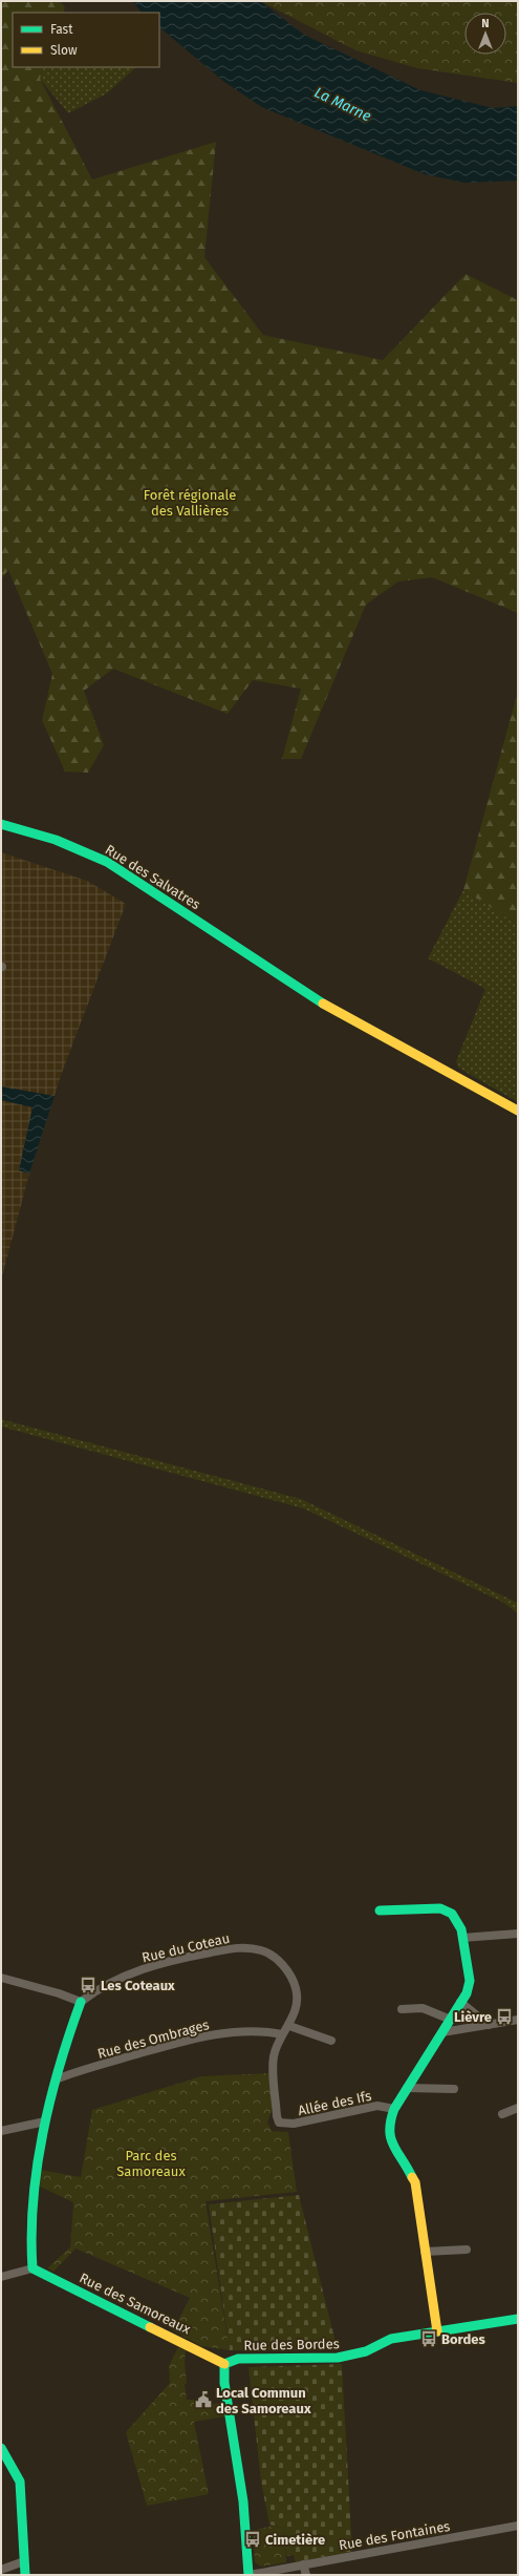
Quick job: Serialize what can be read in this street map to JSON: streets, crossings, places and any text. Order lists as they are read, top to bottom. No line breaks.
{"streets":{"street":["Rue des Salvatres","Rue du Coteau","Rue des Ombrages","Allée des Ifs","Rue des Samoreaux","Rue des Bordes","Rue des Fontaines"]},"crossings":[["Rue du Coteau","Rue des Ombrages"],["Rue du Coteau","Allée des Ifs"],["Rue des Samoreaux","Rue des Bordes"]],"water":["La Marne"],"parks":["Forêt régionale des Vallières","Parc des Samoreaux"],"places":{"bus stop":["Les Coteaux","Lièvre","Bordes","Cimetière"],"public building":["Local Commun des Samoreaux"]},"legend":["Fast","Slow"],"north":"top"}
